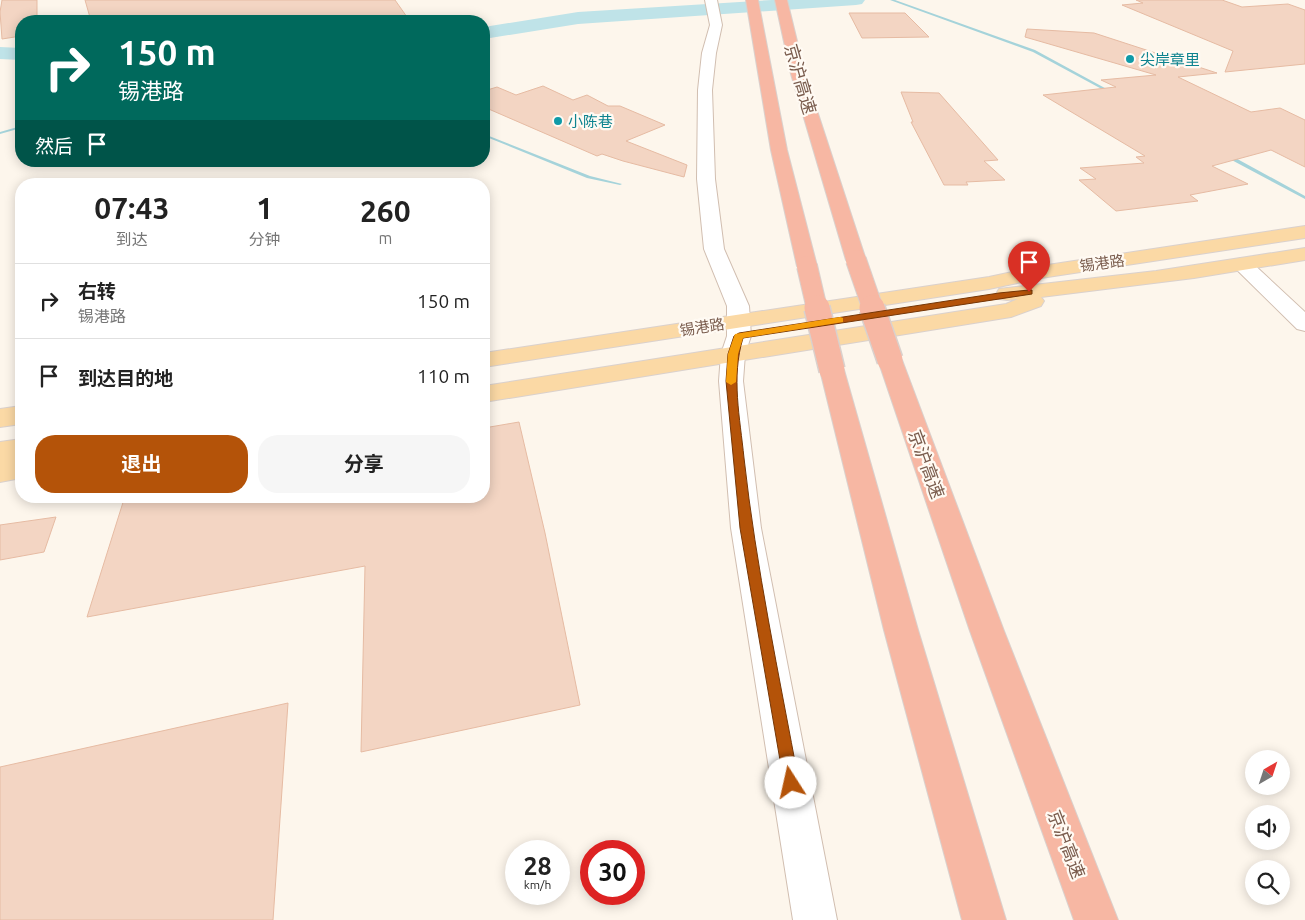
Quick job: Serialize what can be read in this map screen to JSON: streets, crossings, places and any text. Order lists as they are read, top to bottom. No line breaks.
{"streets":{"highway":["京沪高速"],"main road":["锡港路"]},"places":["尖岸章里","小陈巷"],"north":"top right","page":{"turn":["150 m","锡港路"],"then":"然后","eta":["07:43","到达","1","分钟","260","m"],"list":[{"name":"右转","note":"锡港路","value":"150 m"},{"name":"到达目的地","value":"110 m"}],"buttons":["退出","分享"],"speed":"28 km/h","limit":"30"}}
